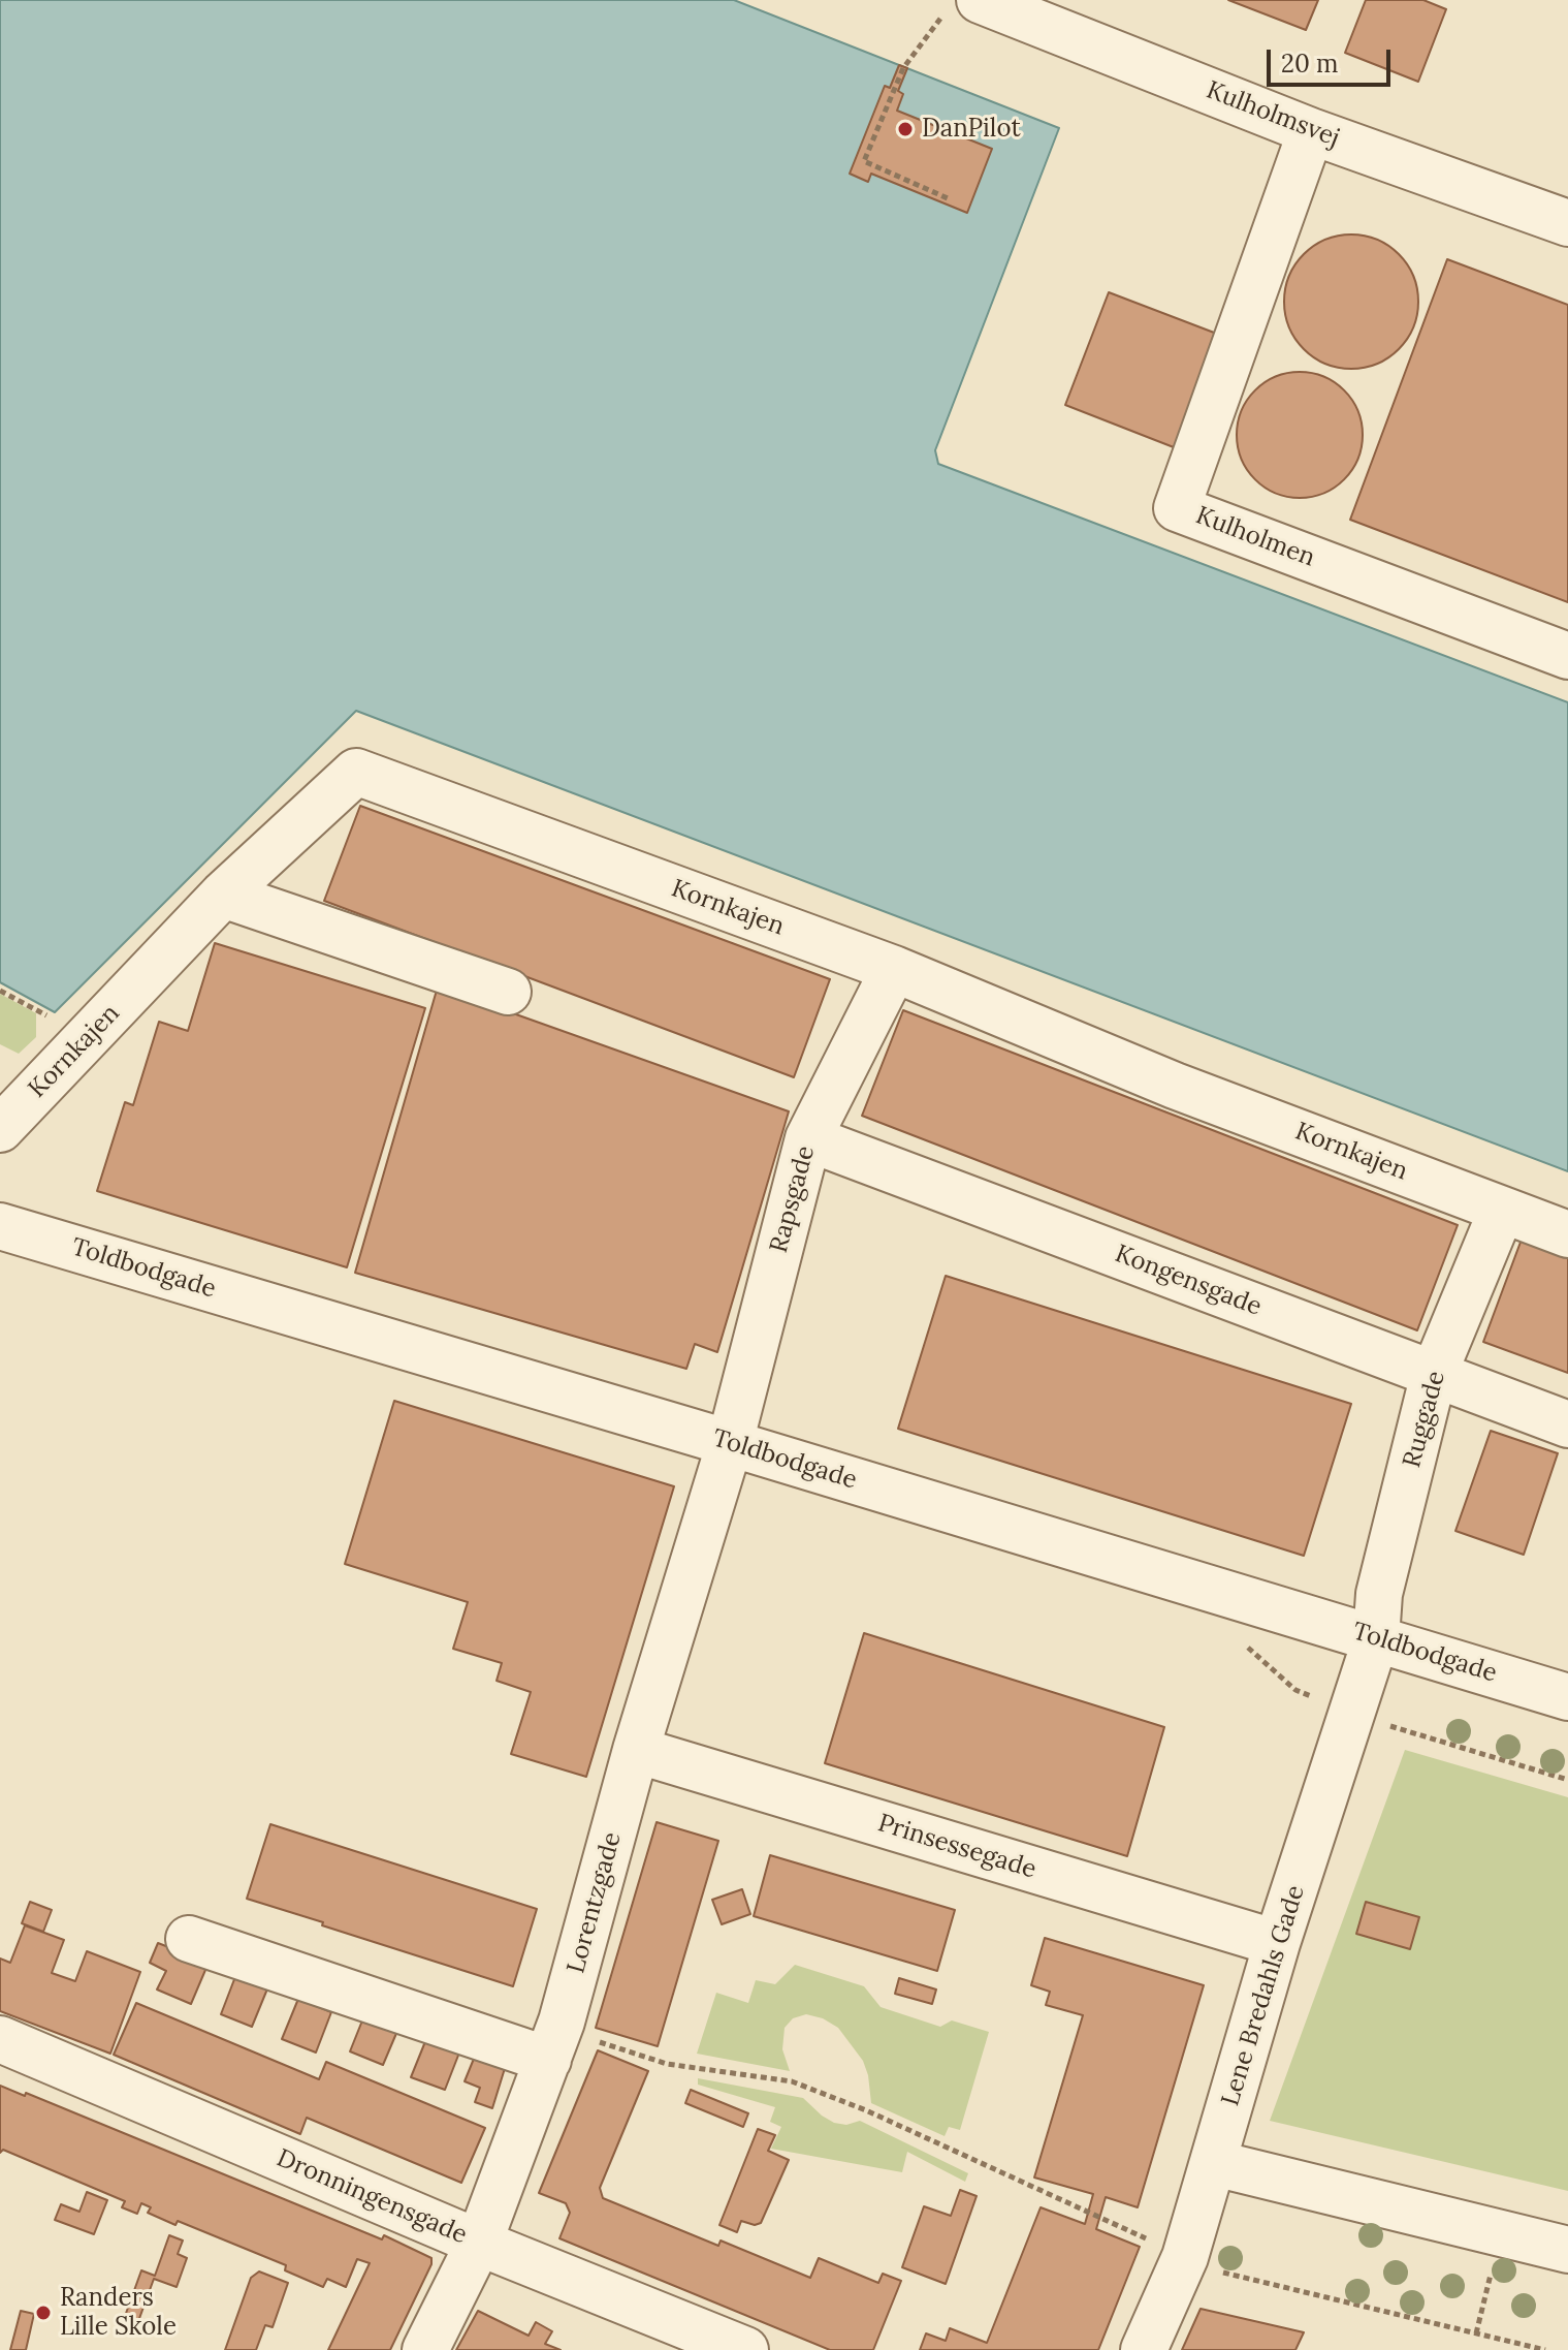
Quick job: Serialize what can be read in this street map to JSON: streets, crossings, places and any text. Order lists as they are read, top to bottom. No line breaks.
{"streets":{"street":["Kulholmsvej","Kulholmen","Kornkajen","Rapsgade","Toldbodgade","Kongensgade","Ruggade","Prinsessegade","Lorentzgade","Lene Bredahls Gade","Dronningensgade"]},"crossings":[["Kulholmsvej","Kulholmen"],["Kornkajen","Rapsgade"],["Kornkajen","Ruggade"],["Rapsgade","Toldbodgade"],["Rapsgade","Kongensgade"],["Rapsgade","Lorentzgade"],["Toldbodgade","Ruggade"],["Toldbodgade","Lorentzgade"],["Toldbodgade","Lene Bredahls Gade"],["Kongensgade","Ruggade"],["Ruggade","Lene Bredahls Gade"],["Prinsessegade","Lorentzgade"],["Prinsessegade","Lene Bredahls Gade"],["Lorentzgade","Dronningensgade"]],"places":["DanPilot","Randers Lille Skole"],"scale_bar":"20 m"}
